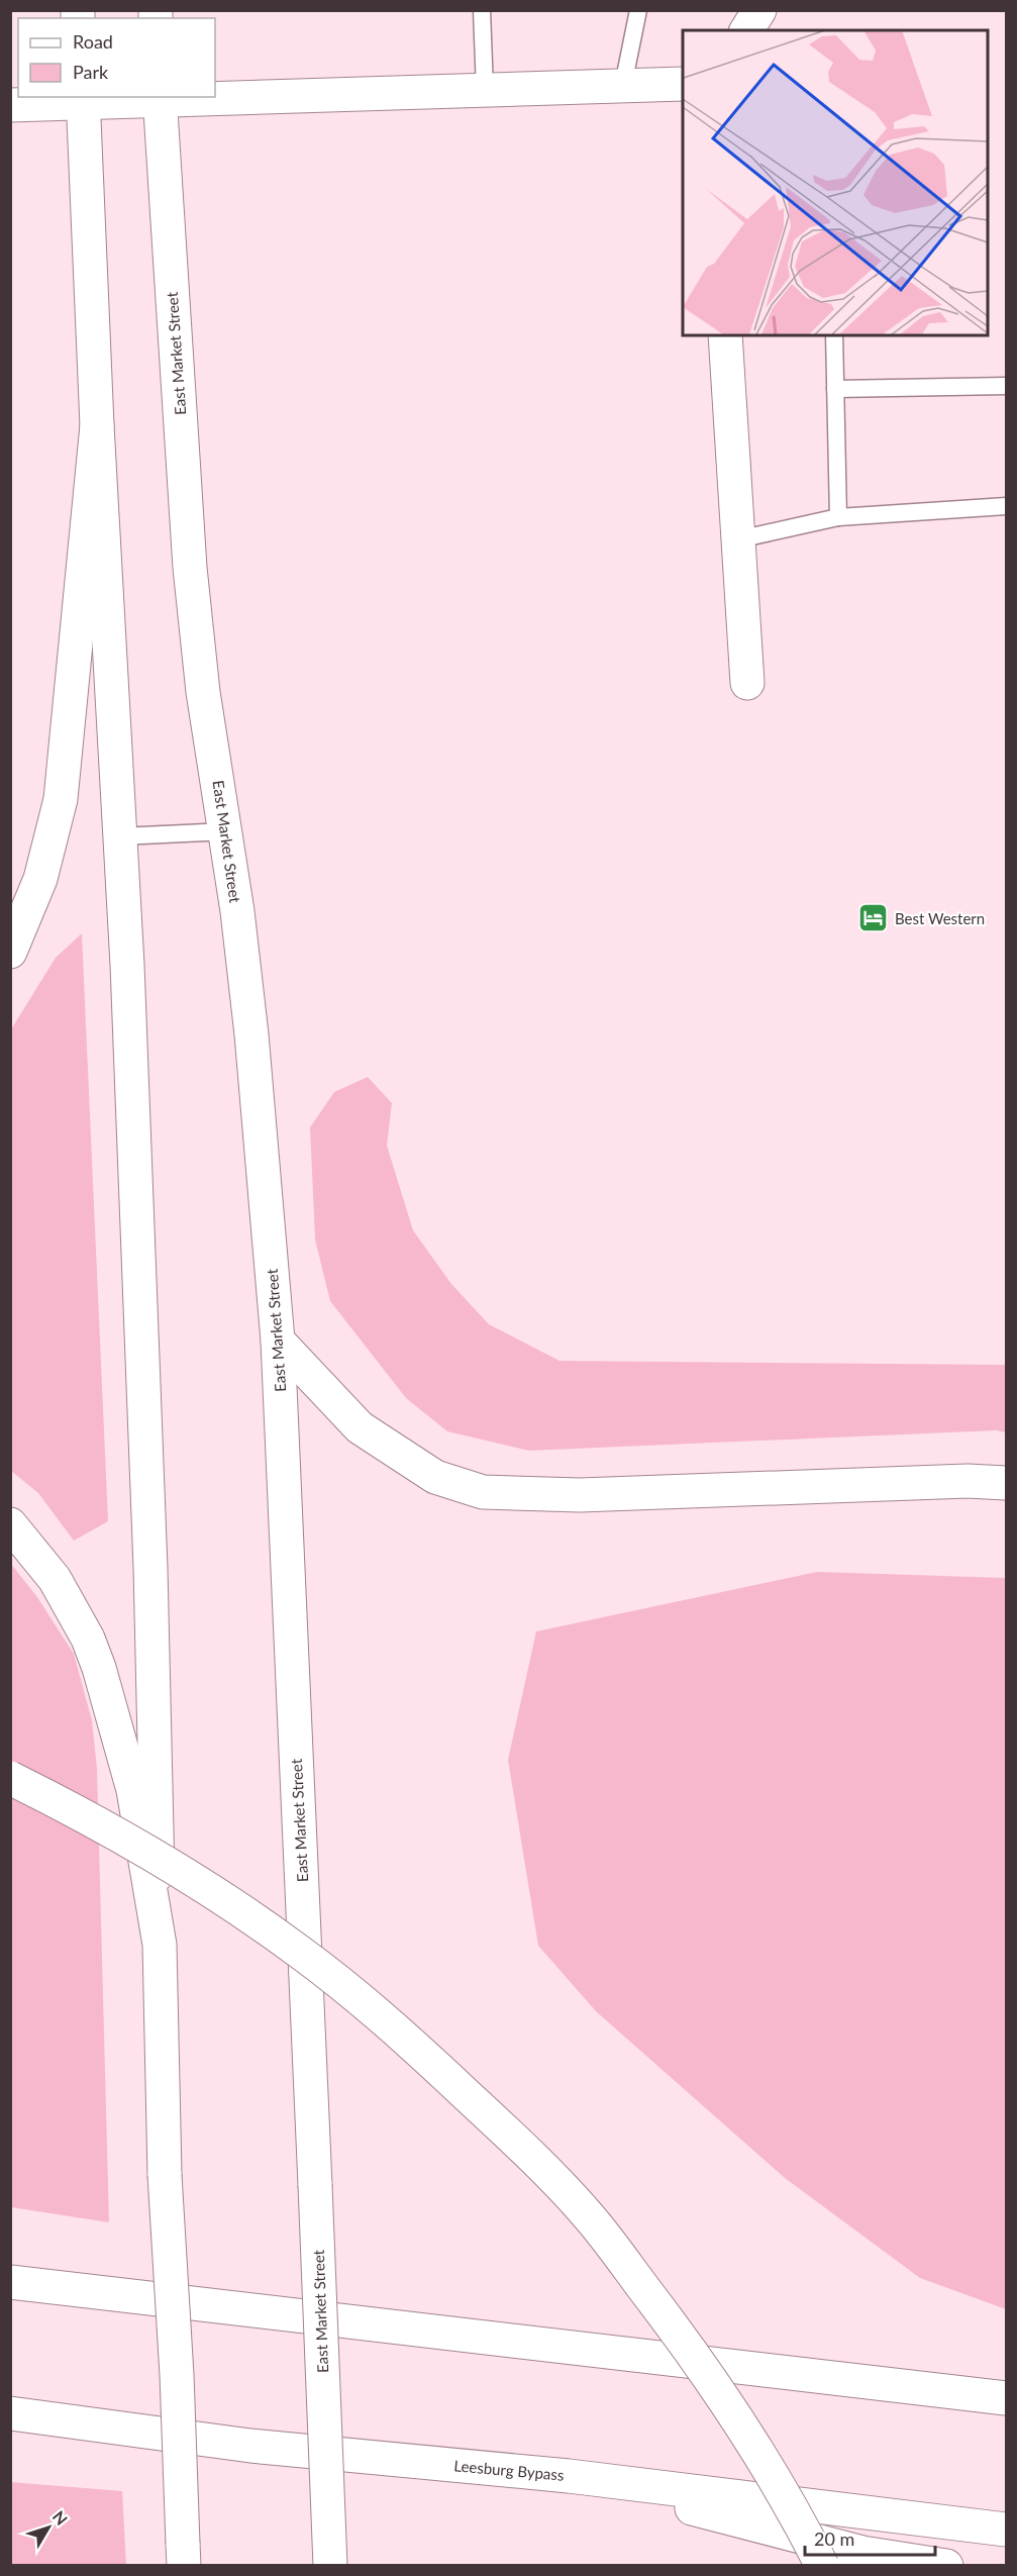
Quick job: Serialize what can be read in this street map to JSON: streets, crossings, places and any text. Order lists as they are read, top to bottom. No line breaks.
{"streets":{"main road":["East Market Street","Leesburg Bypass"]},"places":{"hotel":["Best Western"]},"legend":["Road","Park"],"scale_bar":"20 m","north":"top right"}
